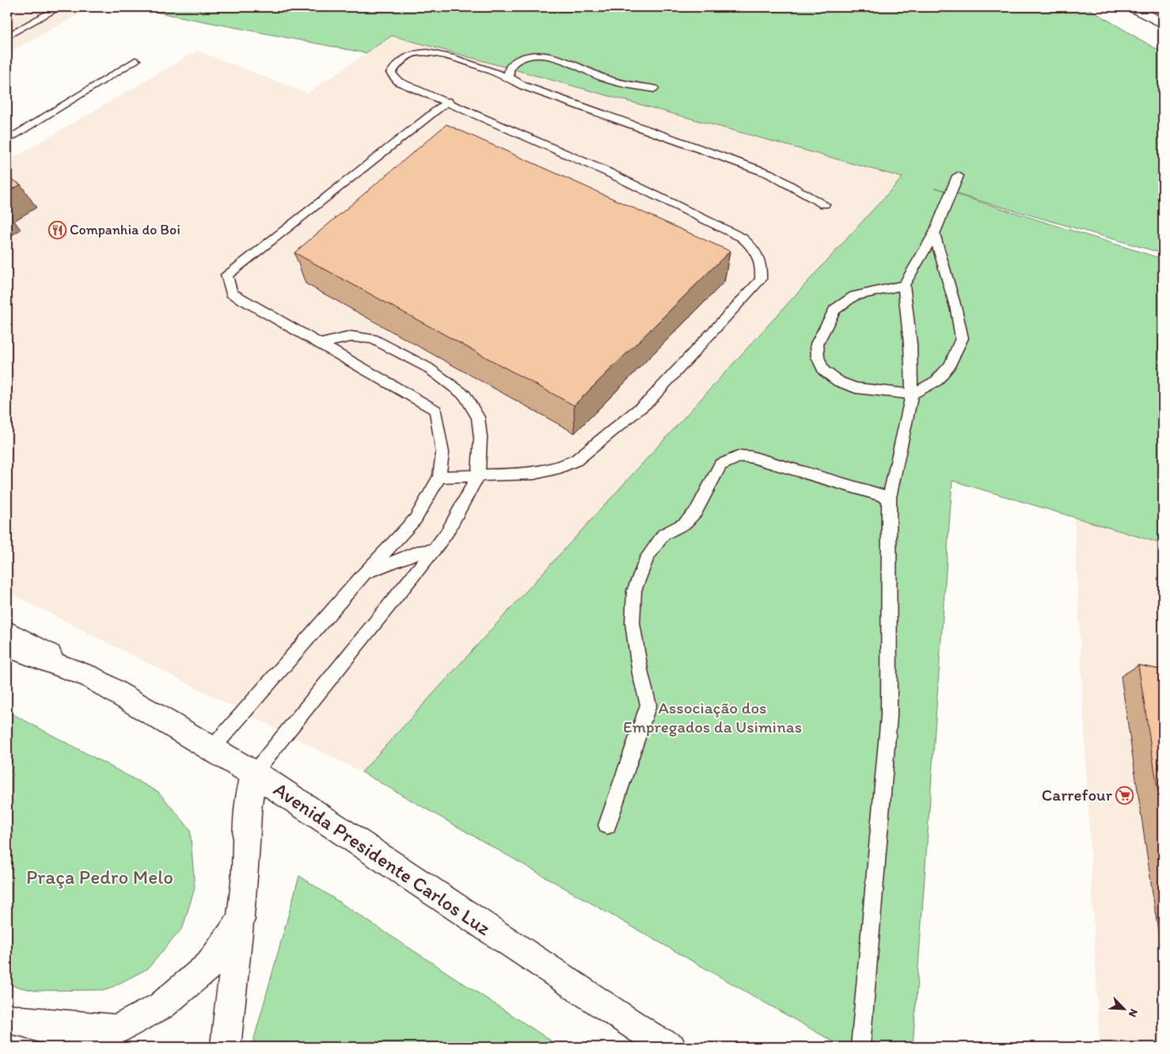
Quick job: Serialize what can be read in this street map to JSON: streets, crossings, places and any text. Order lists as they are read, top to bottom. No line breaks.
{"streets":{"main road":["Avenida Presidente Carlos Luz"]},"parks":["Associação dos Empregados da Usiminas","Praça Pedro Melo"],"places":{"restaurant":["Companhia do Boi"],"supermarket":["Carrefour"]},"north":"bottom right"}
